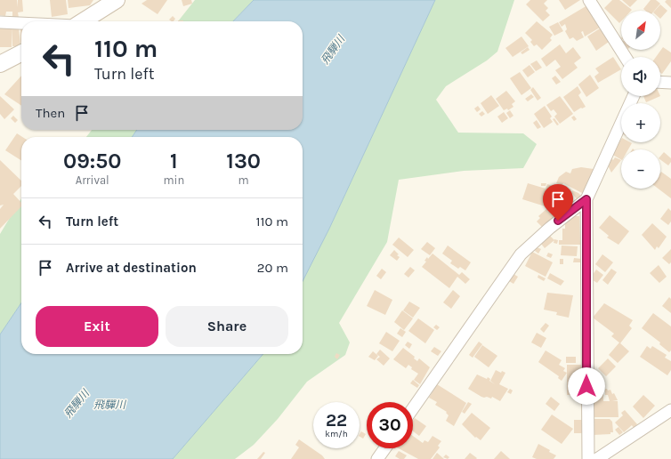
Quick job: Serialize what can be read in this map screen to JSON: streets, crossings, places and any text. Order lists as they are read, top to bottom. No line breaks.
{"water":["飛騨川","飛驒川"],"north":"top right","page":{"map_buttons":["+","−"],"turn":["110 m","Turn left"],"then":"Then","eta":["09:50","Arrival","1","min","130","m"],"list":[{"name":"Turn left","value":"110 m"},{"name":"Arrive at destination","value":"20 m"}],"buttons":["Exit","Share"],"speed":"22 km/h","limit":"30"}}
